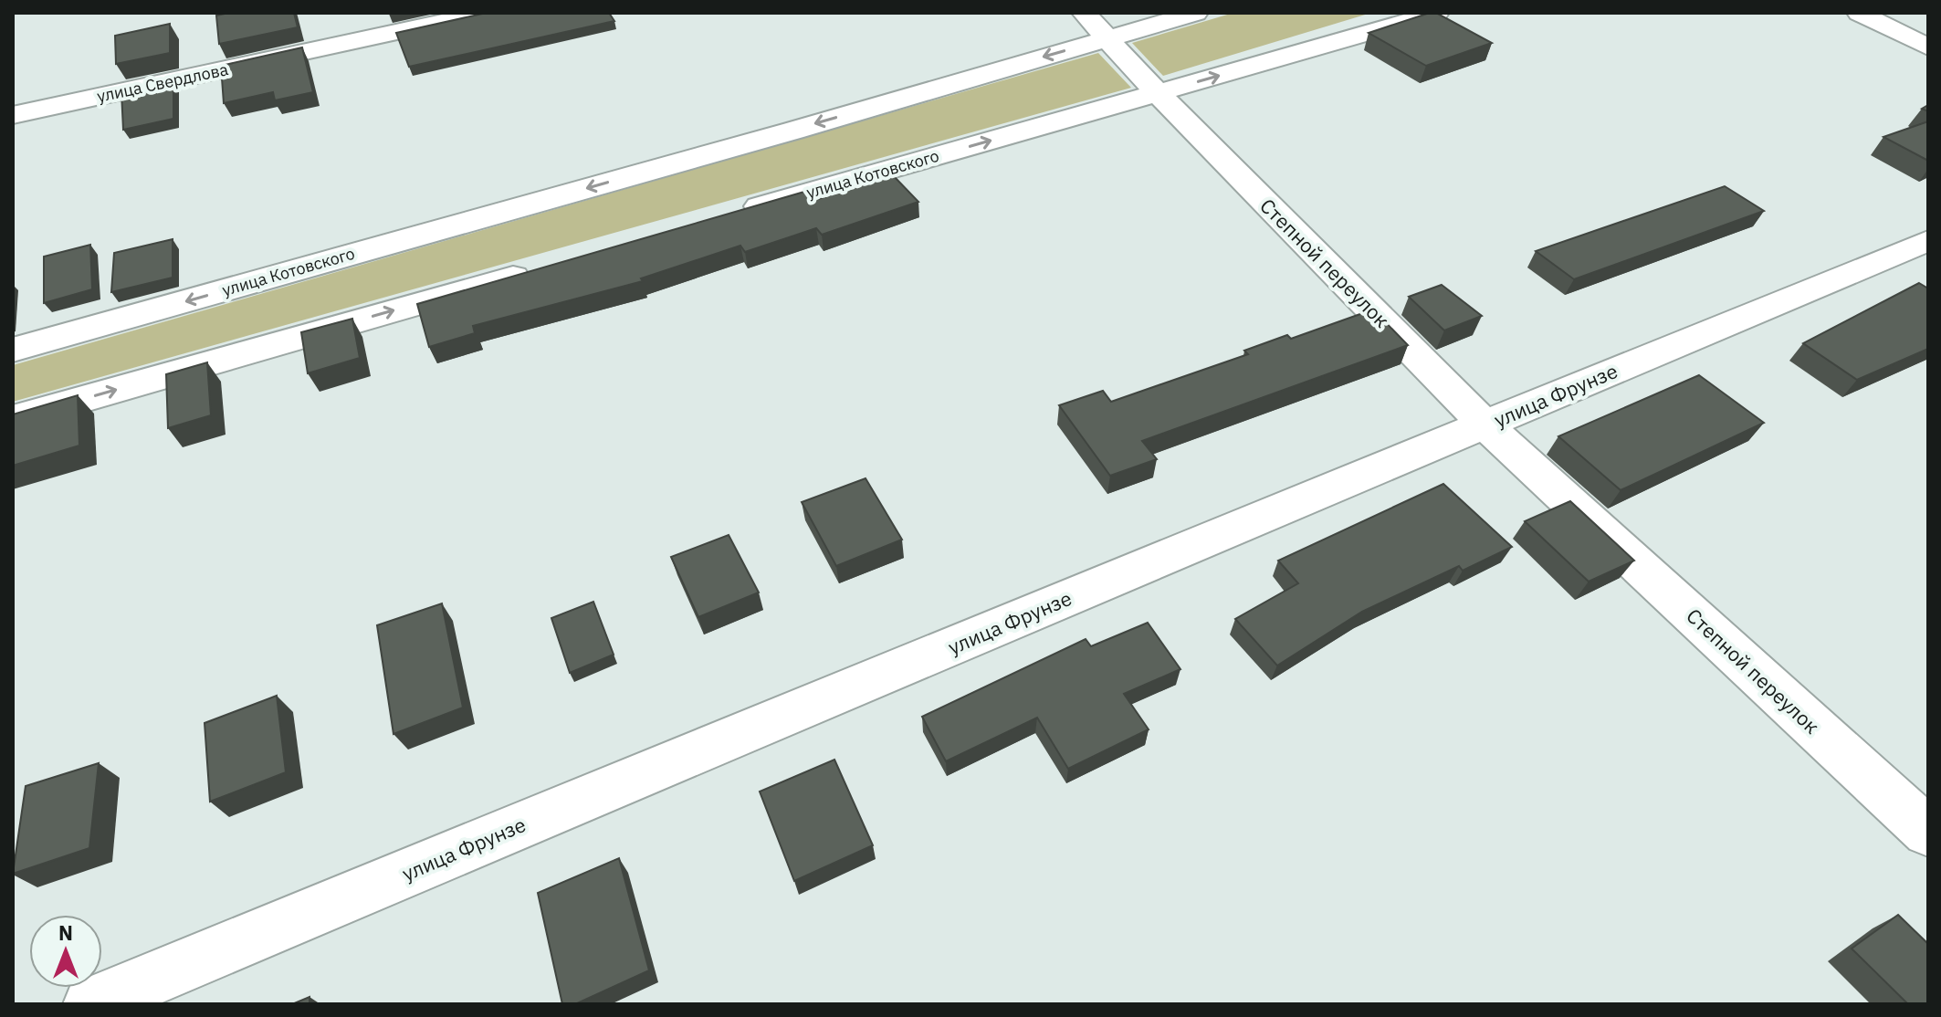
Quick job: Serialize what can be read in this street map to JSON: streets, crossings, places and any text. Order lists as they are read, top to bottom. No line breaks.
{"streets":{"street":["улица Свердлова","улица Котовского","Степной переулок","улица Фрунзе"]},"crossings":[["улица Котовского","Степной переулок"],["Степной переулок","улица Фрунзе"]],"north":"top"}
